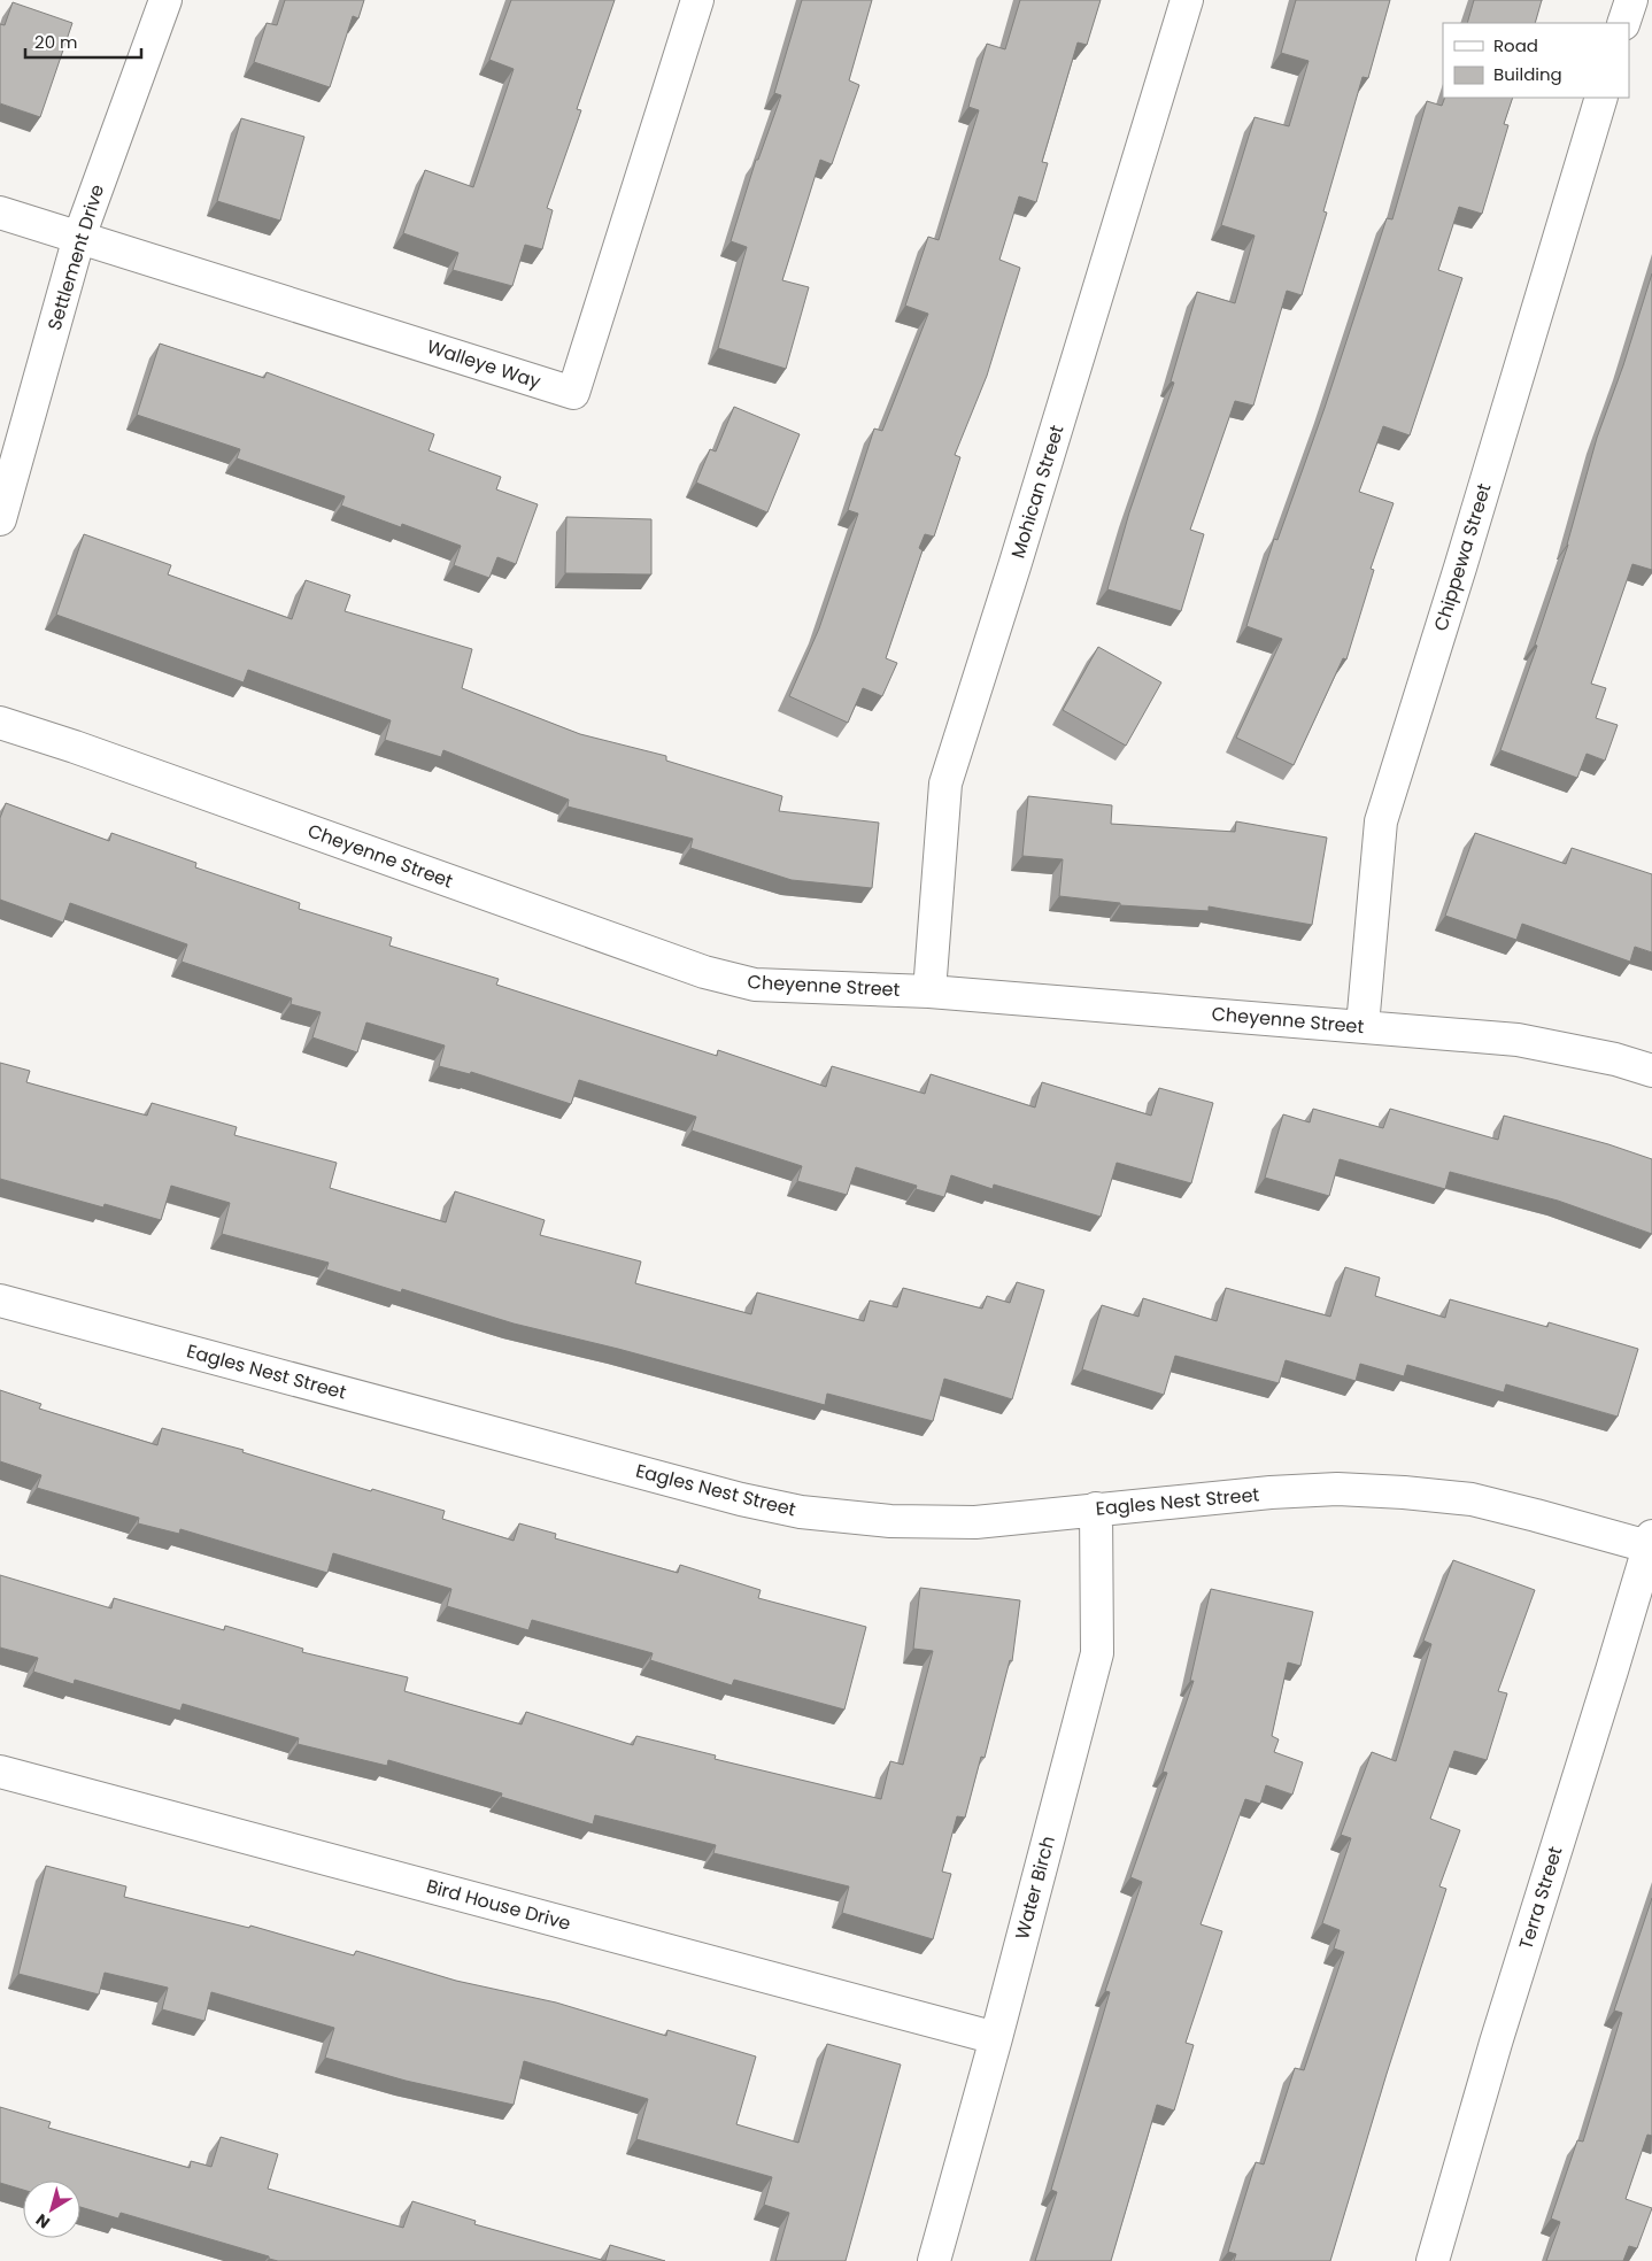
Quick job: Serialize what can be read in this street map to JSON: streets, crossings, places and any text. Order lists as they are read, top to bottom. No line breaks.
{"streets":{"street":["Settlement Drive","Walleye Way","Mohican Street","Chippewa Street","Cheyenne Street","Eagles Nest Street","Water Birch","Terra Street","Bird House Drive"]},"crossings":[["Settlement Drive","Walleye Way"],["Mohican Street","Cheyenne Street"],["Chippewa Street","Cheyenne Street"],["Eagles Nest Street","Water Birch"],["Eagles Nest Street","Terra Street"],["Water Birch","Bird House Drive"]],"legend":["Road","Building"],"scale_bar":"20 m","north":"bottom left"}
